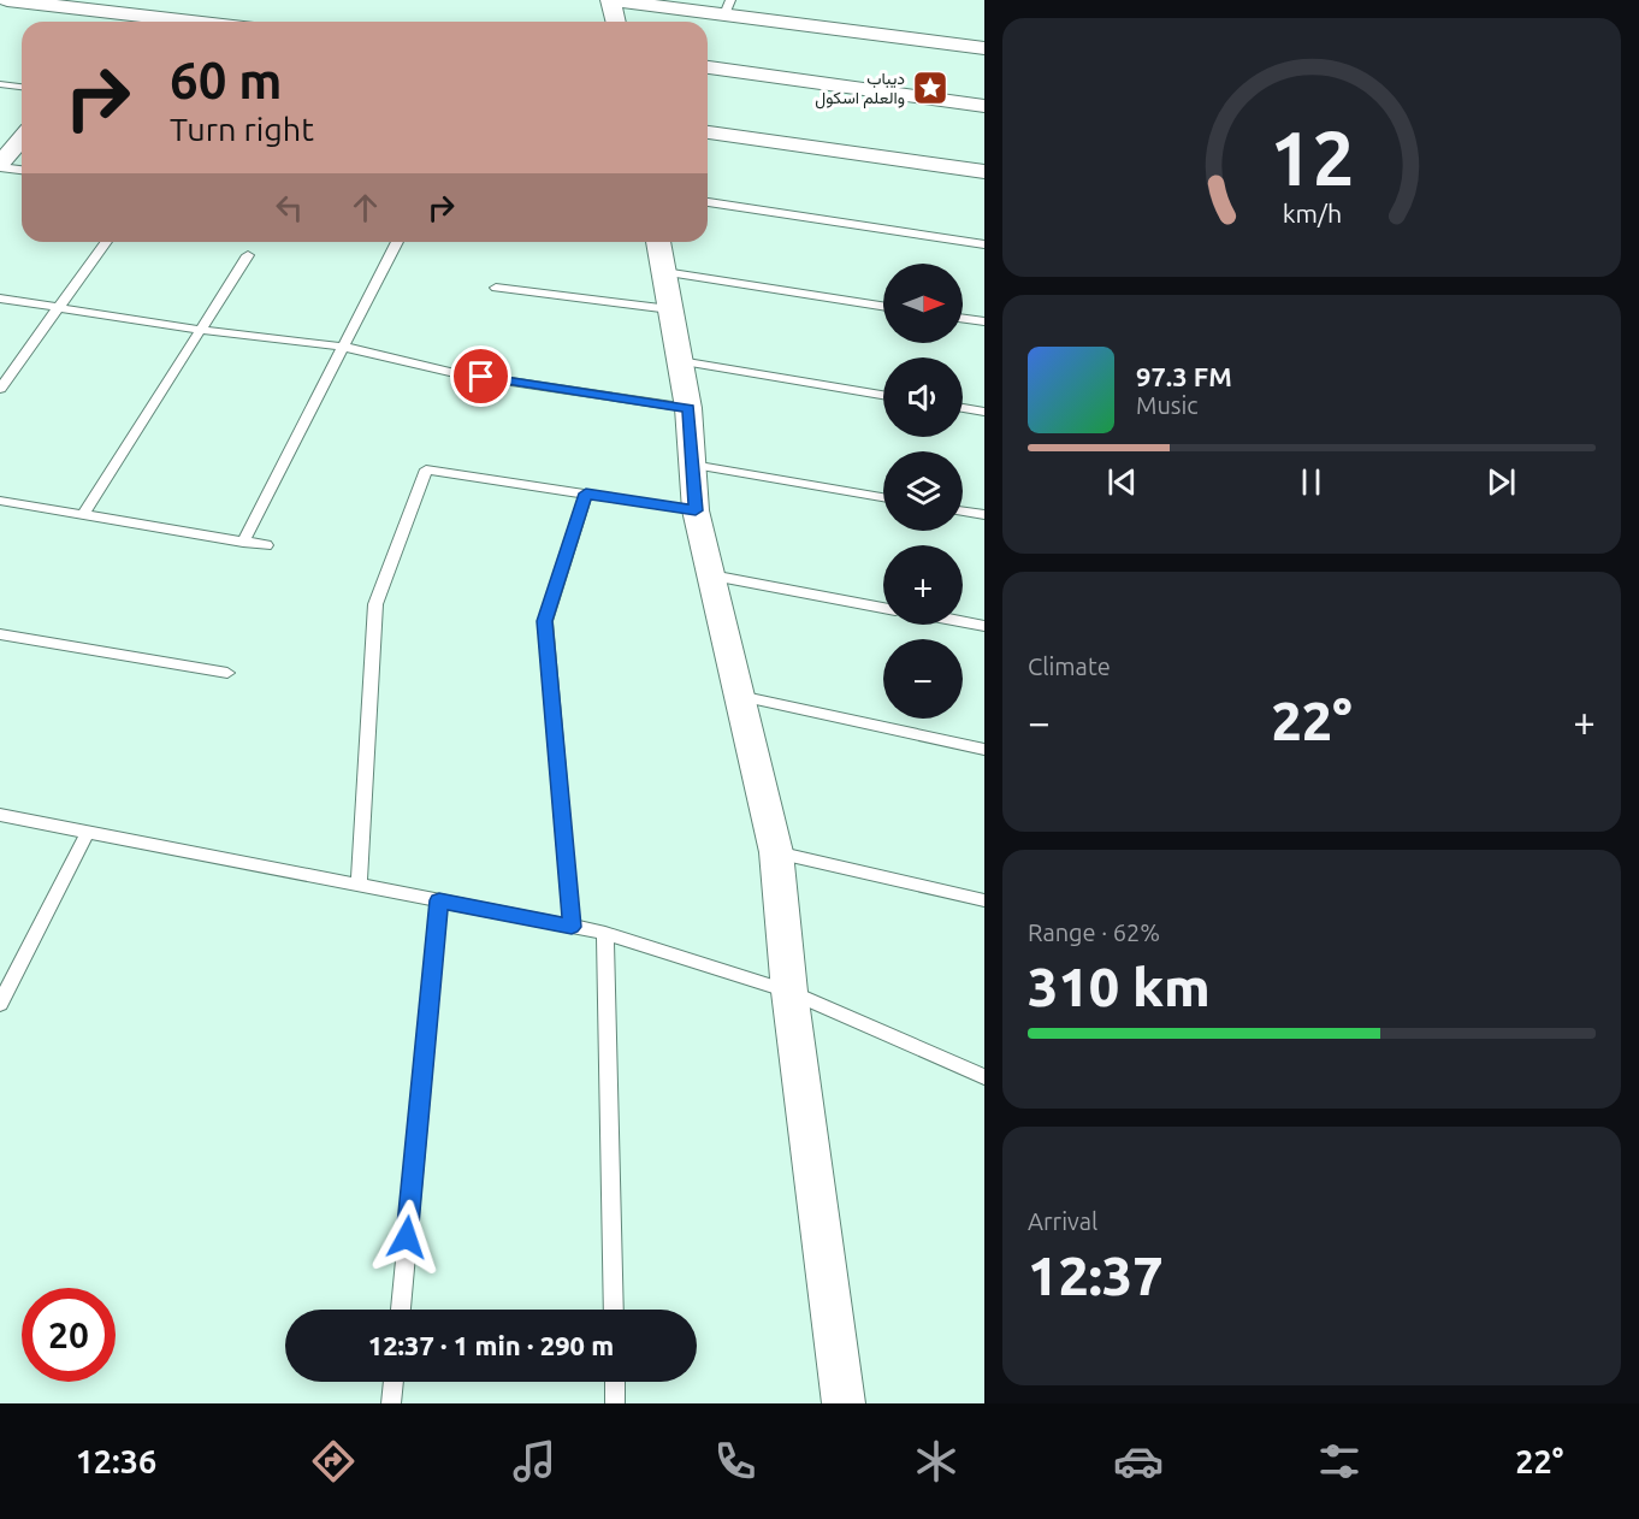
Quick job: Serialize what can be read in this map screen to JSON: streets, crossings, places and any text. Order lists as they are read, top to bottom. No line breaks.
{"places":{"place":["ديباب والعلم اسكول"]},"north":"right","page":{"turn":["60 m","Turn right"],"map_buttons":["+","−"],"song":["97.3 FM","Music"],"tile":["Climate",["Range · 62%","310 km"],["Arrival","12:37"]],"heat":["−","22°","+"],"limit":"20","trip":"12:37 · 1 min · 290 m","tabs":["12:36","22°"],"gauge":["12","km/h"]}}
